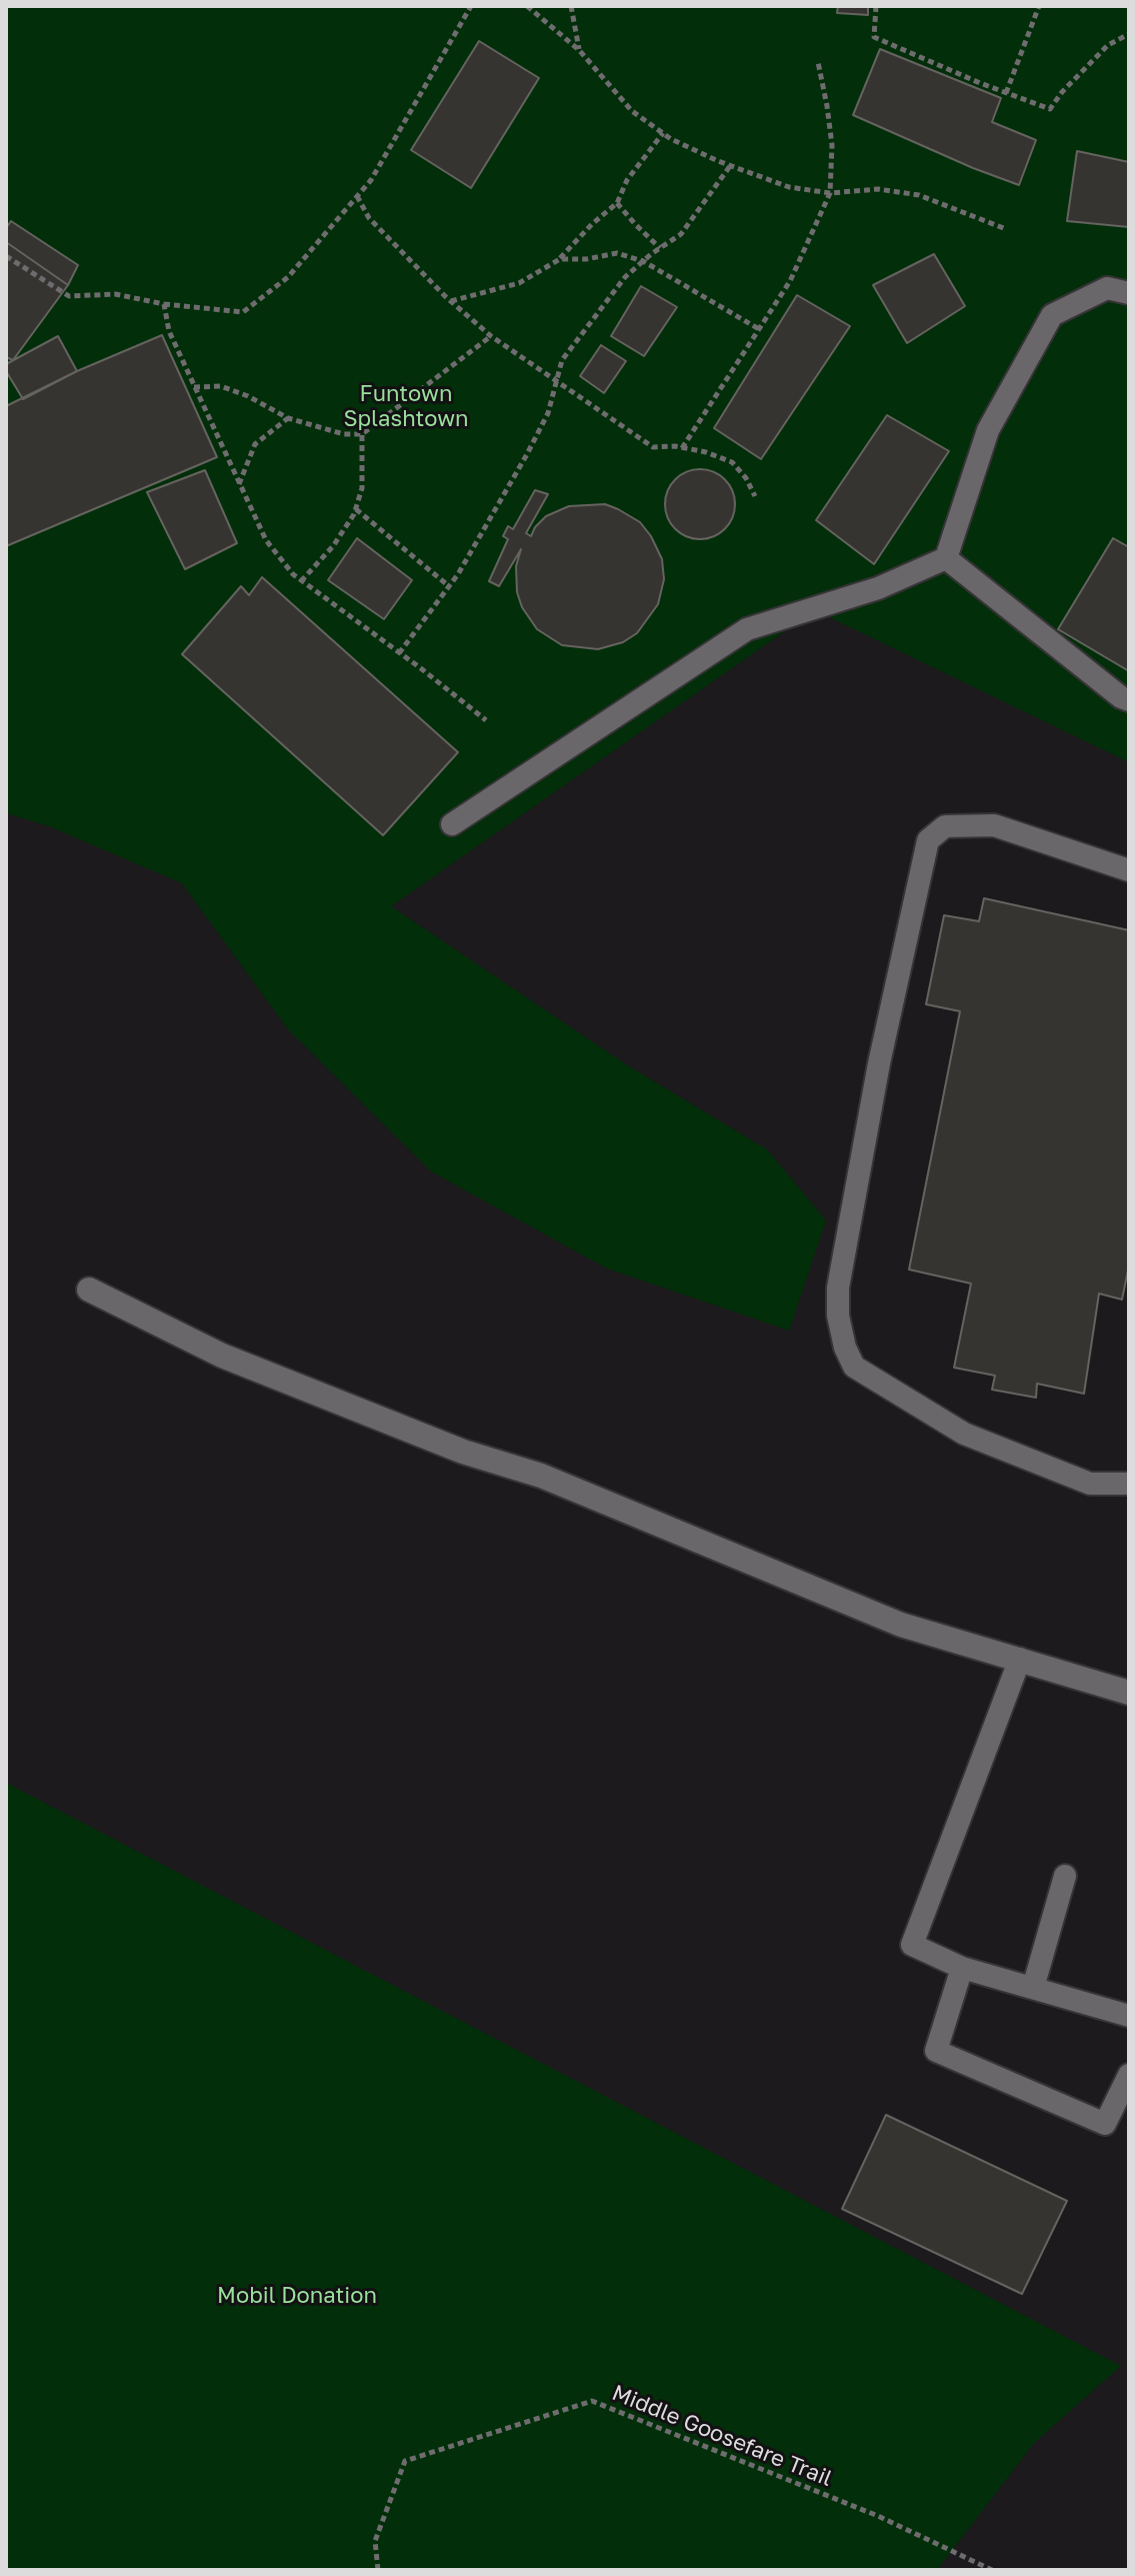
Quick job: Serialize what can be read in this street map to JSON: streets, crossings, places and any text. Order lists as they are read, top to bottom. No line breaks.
{"streets":{"path":["Middle Goosefare Trail"]},"parks":["Funtown Splashtown","Mobil Donation"]}
